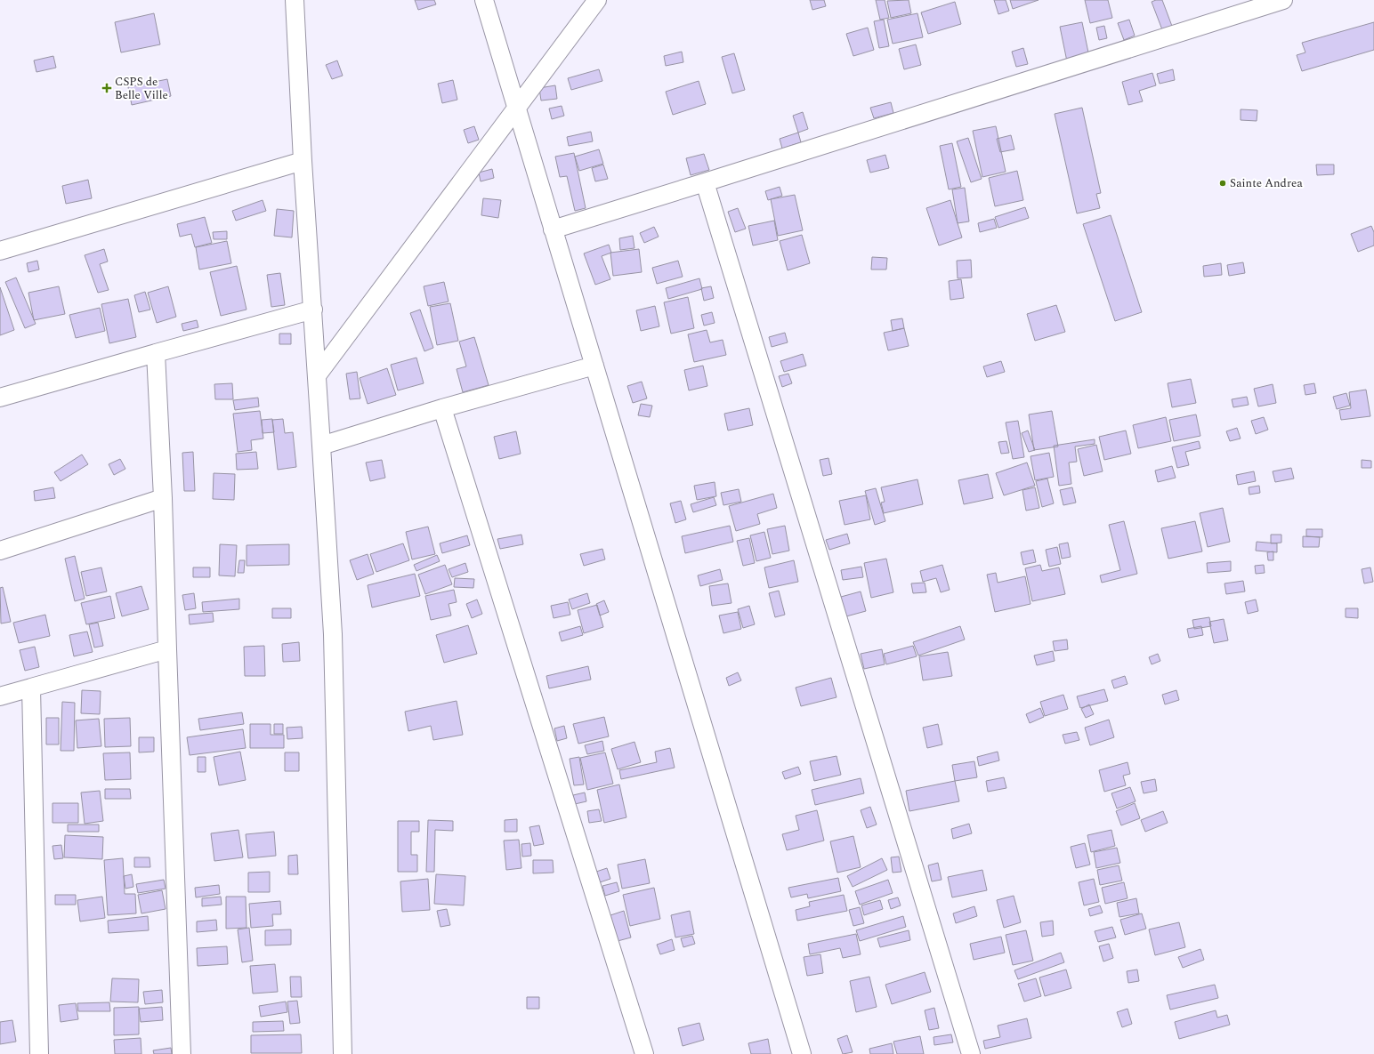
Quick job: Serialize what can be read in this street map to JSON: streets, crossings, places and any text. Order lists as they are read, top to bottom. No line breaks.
{"places":{"health":["CSPS de Belle Ville"],"other":["Sainte Andrea"]}}
